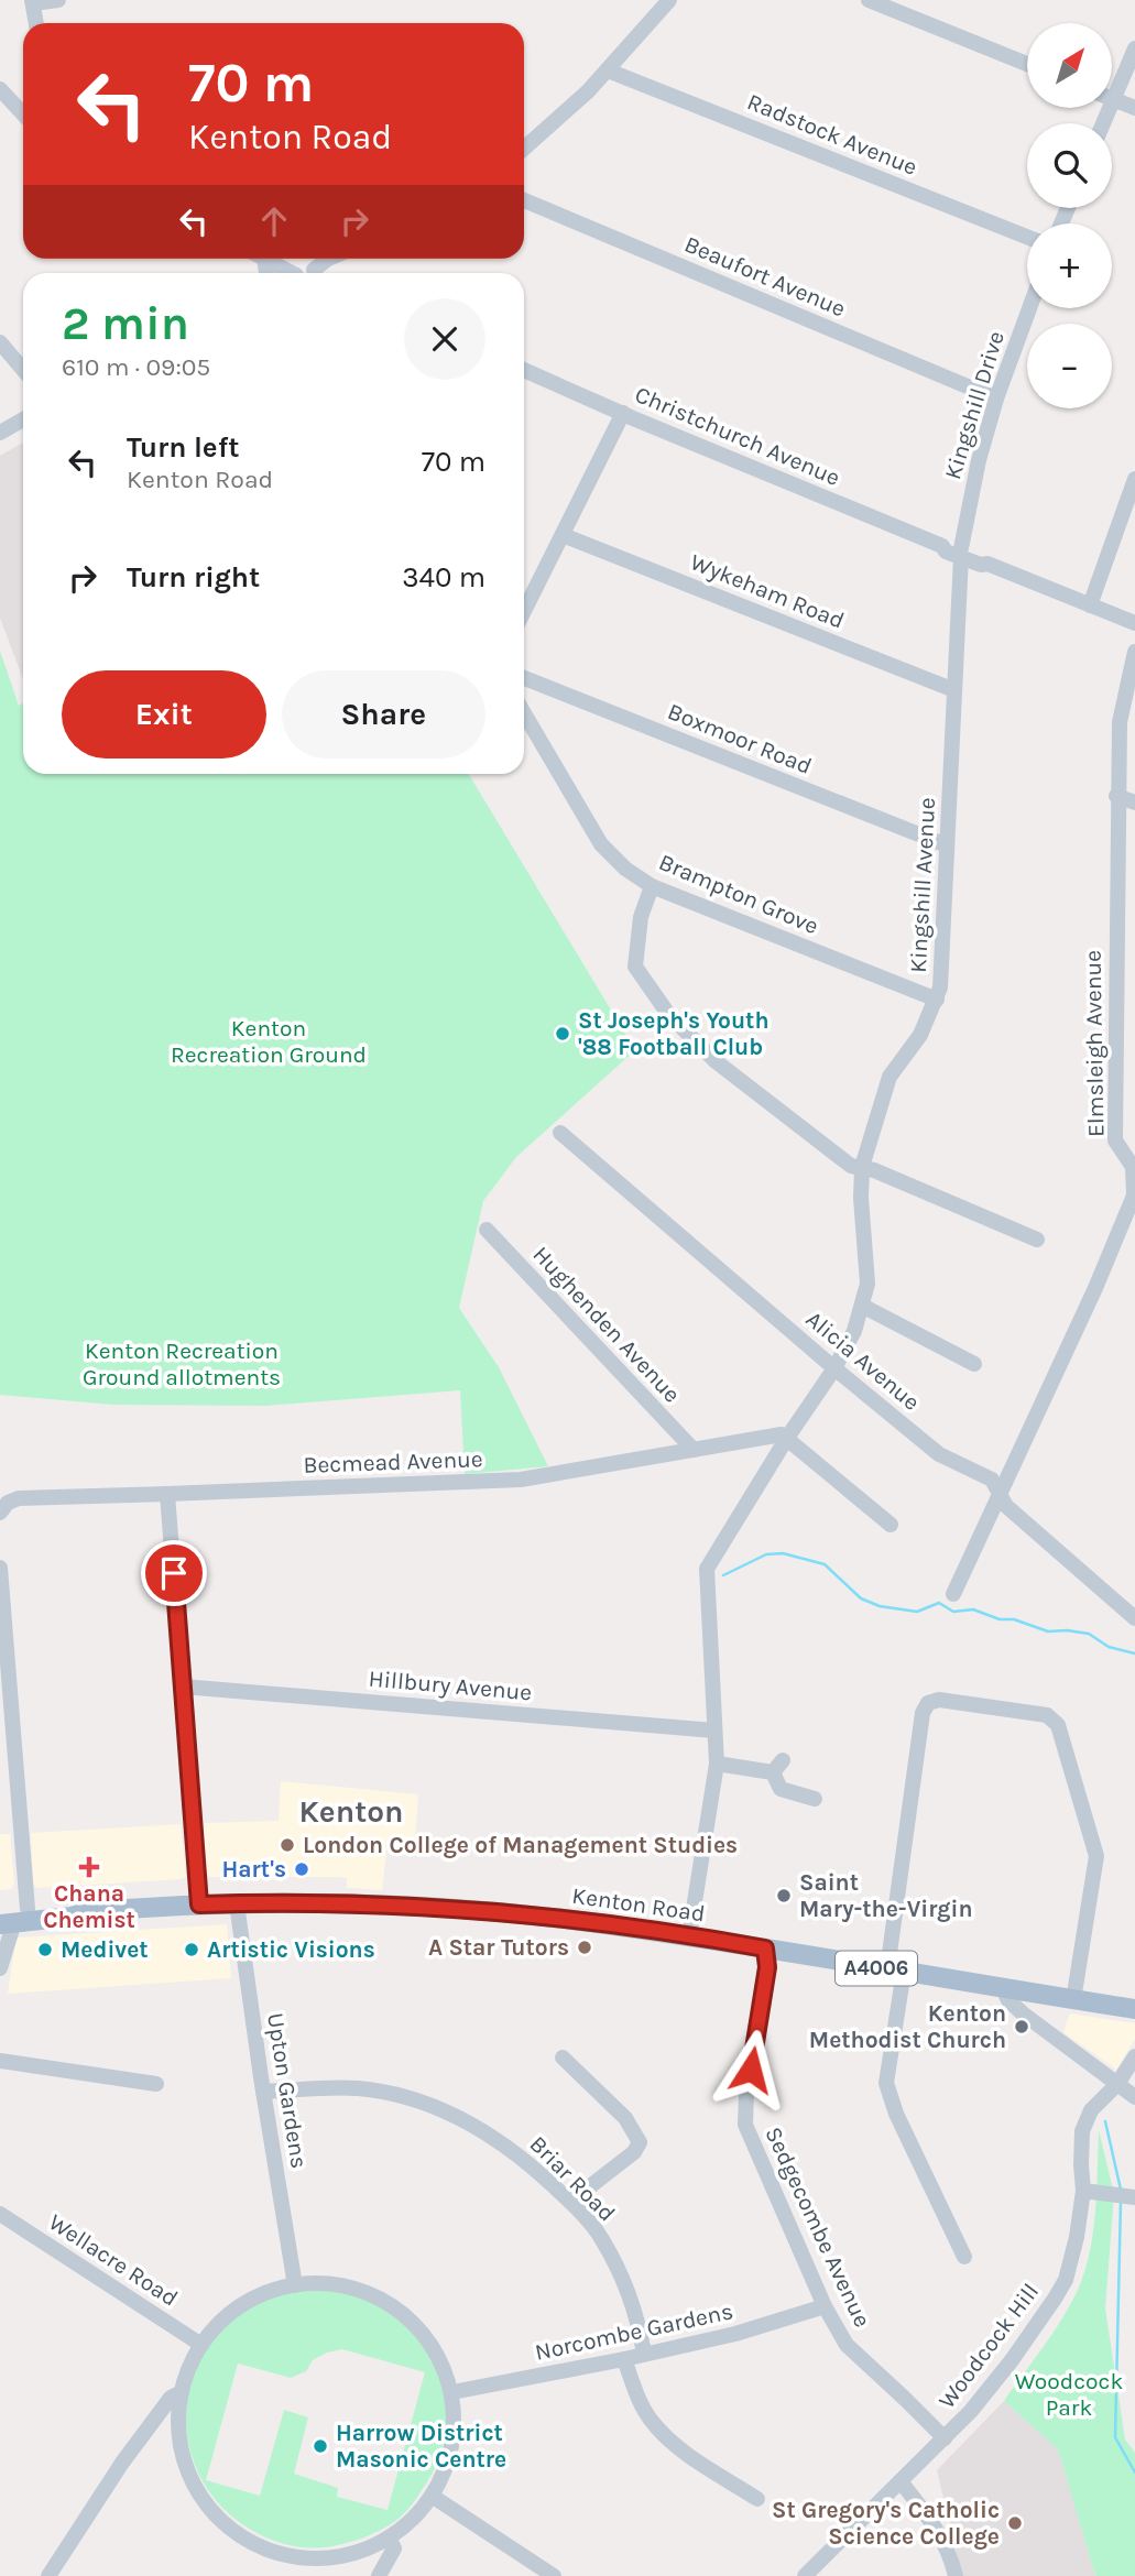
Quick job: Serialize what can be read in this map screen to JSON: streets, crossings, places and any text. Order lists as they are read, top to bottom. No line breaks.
{"streets":{"main road":["Kenton Road","A4006"],"street":["Radstock Avenue","Beaufort Avenue","Kingshill Drive","Christchurch Avenue","Wykeham Road","Boxmoor Road","Kingshill Avenue","Brampton Grove","Elmsleigh Avenue","Hughenden Avenue","Alicia Avenue","Becmead Avenue","Hillbury Avenue","Upton Gardens","Briar Road","Sedgecombe Avenue","Wellacre Road","Norcombe Gardens","Woodcock Hill"]},"crossings":[["Beaufort Avenue","Kingshill Drive"],["Kingshill Drive","Christchurch Avenue"],["Kingshill Drive","Kingshill Avenue"],["Christchurch Avenue","Kingshill Avenue"],["Wykeham Road","Kingshill Avenue"],["Boxmoor Road","Kingshill Avenue"],["Kingshill Avenue","Brampton Grove"],["Kingshill Avenue","Alicia Avenue"],["Kingshill Avenue","Becmead Avenue"],["Kingshill Avenue","Hillbury Avenue"],["Elmsleigh Avenue","Alicia Avenue"],["Hughenden Avenue","Becmead Avenue"],["Kenton Road","Upton Gardens"],["Kenton Road","Sedgecombe Avenue"],["Upton Gardens","Briar Road"],["Upton Gardens","Wellacre Road"],["Upton Gardens","Norcombe Gardens"],["Briar Road","Norcombe Gardens"],["Sedgecombe Avenue","Norcombe Gardens"],["Sedgecombe Avenue","Woodcock Hill"],["Wellacre Road","Norcombe Gardens"]],"districts":["Kenton"],"parks":["Kenton Recreation Ground","Kenton Recreation Ground allotments","Woodcock Park"],"places":{"other":["St Joseph's Youth '88 Football Club","London College of Management Studies","Hart's","Saint Mary-the-Virgin","A Star Tutors","Medivet","Artistic Visions","Kenton Methodist Church","Harrow District Masonic Centre","St Gregory's Catholic Science College"],"health":["Chana Chemist"]},"north":"top right","page":{"map_buttons":["+","−"],"turn":["70 m","Kenton Road"],"heading":["2 min","610 m · 09:05"],"list":[{"name":"Turn left","note":"Kenton Road","value":"70 m"},{"name":"Turn right","value":"340 m"}],"buttons":["Exit","Share"]}}
